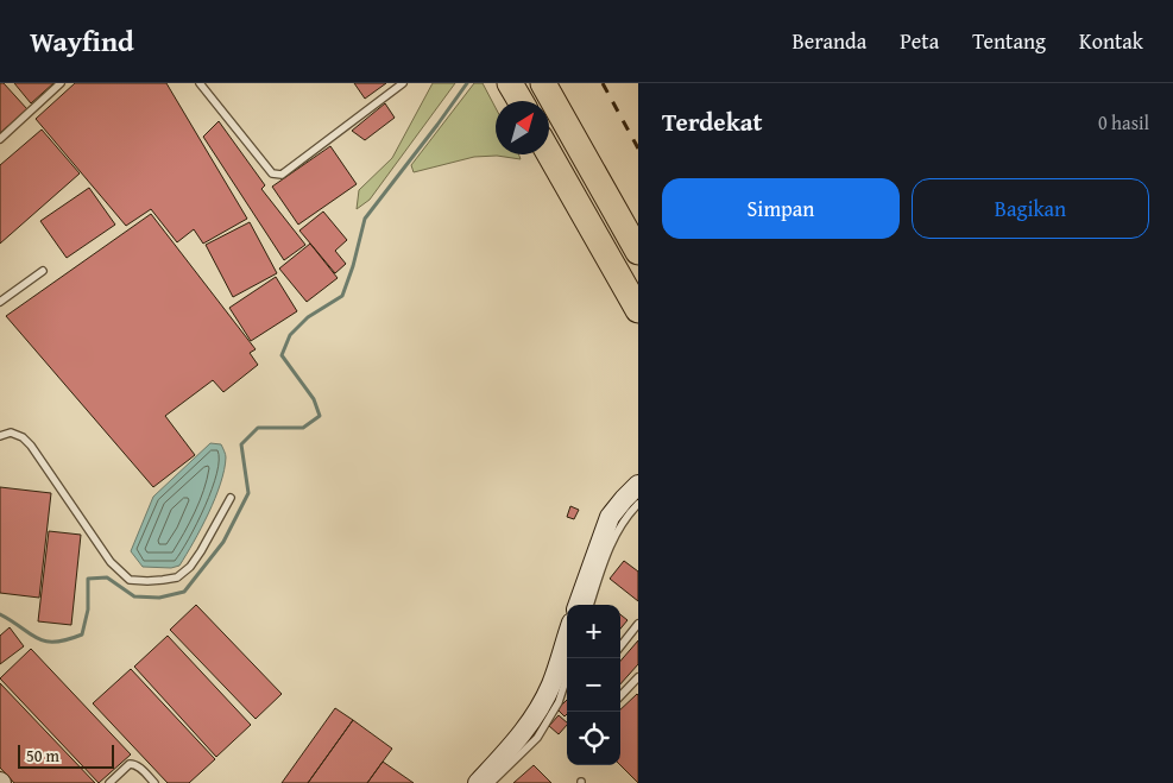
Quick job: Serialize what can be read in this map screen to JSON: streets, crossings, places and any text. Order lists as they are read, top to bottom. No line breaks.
{"scale_bar":"50 m","north":"top right","page":{"header":"Wayfind","nav":["Beranda","Peta","Tentang","Kontak"],"heading":["Terdekat","0 hasil"],"buttons":["Simpan","Bagikan"],"map_buttons":["+","−"],"scale":"50 m"}}
